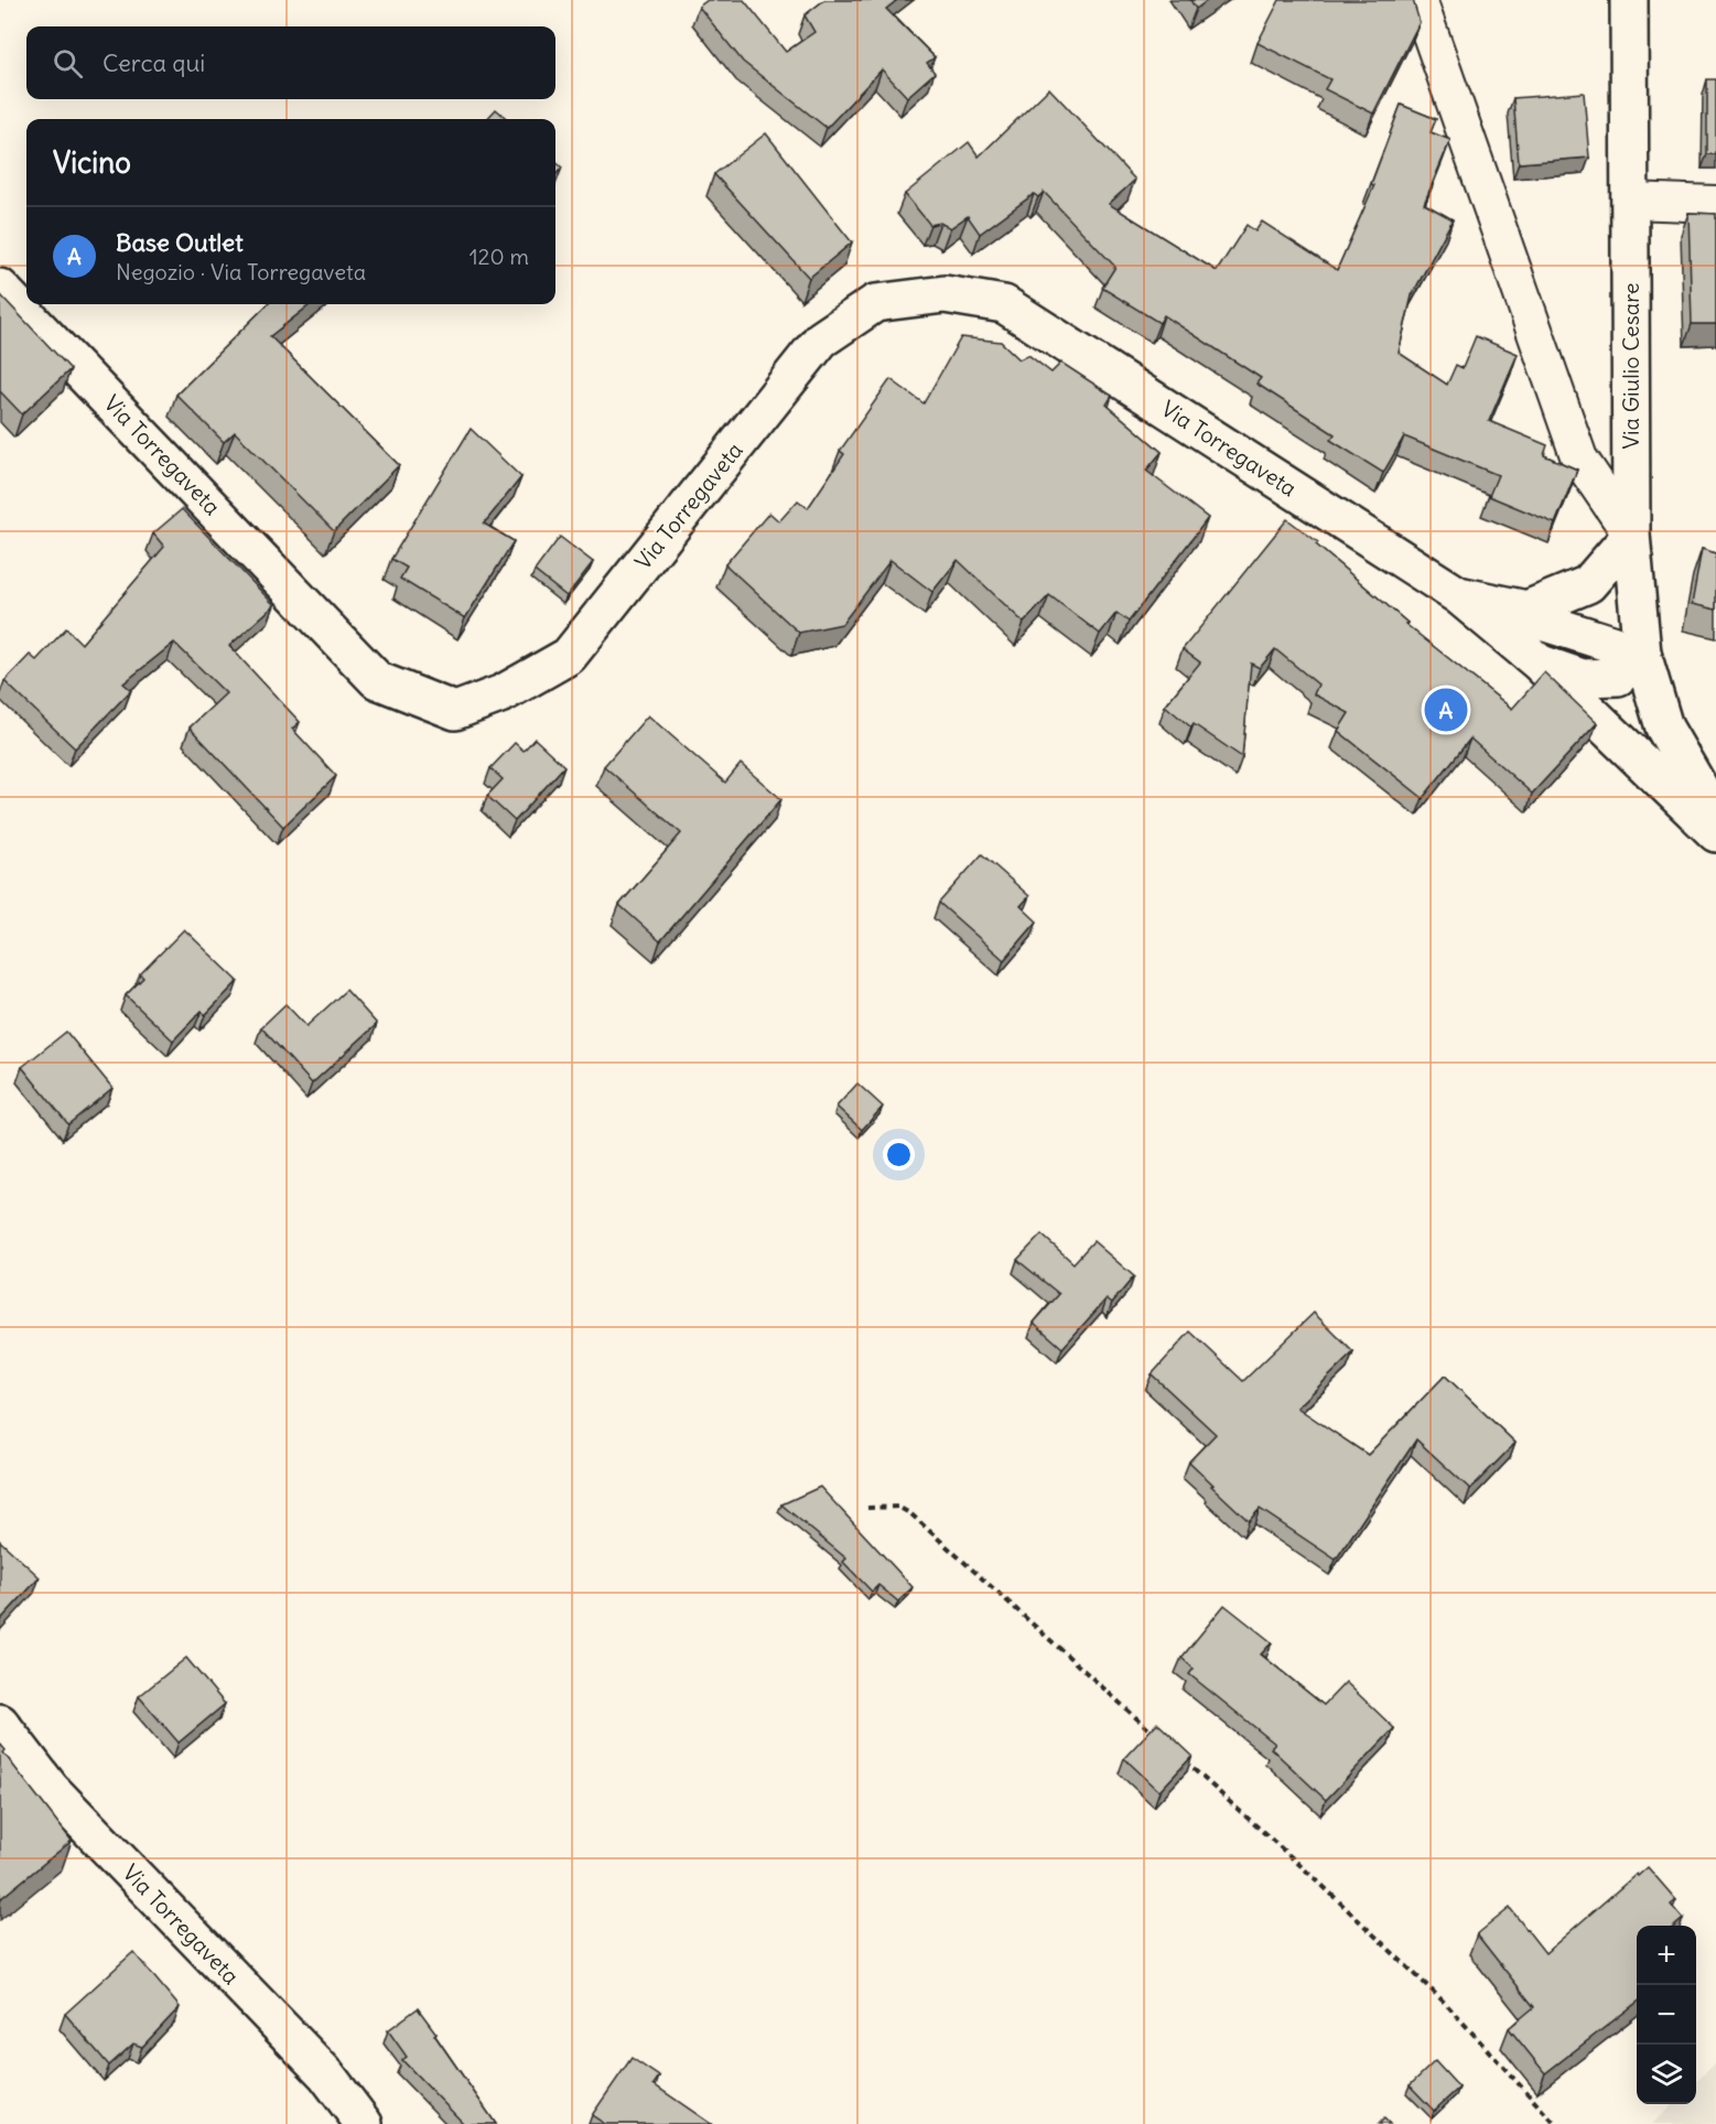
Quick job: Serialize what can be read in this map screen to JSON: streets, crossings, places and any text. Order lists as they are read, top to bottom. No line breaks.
{"streets":{"street":["Via Giulio Cesare","Via Torregaveta"]},"crossings":[["Via Giulio Cesare","Via Torregaveta"]],"page":{"search":"Cerca qui","heading":"Vicino","list":[{"mark":"A","name":"Base Outlet","note":"Negozio · Via Torregaveta","value":"120 m"}],"pins":"A","map_buttons":["+","−"]}}
